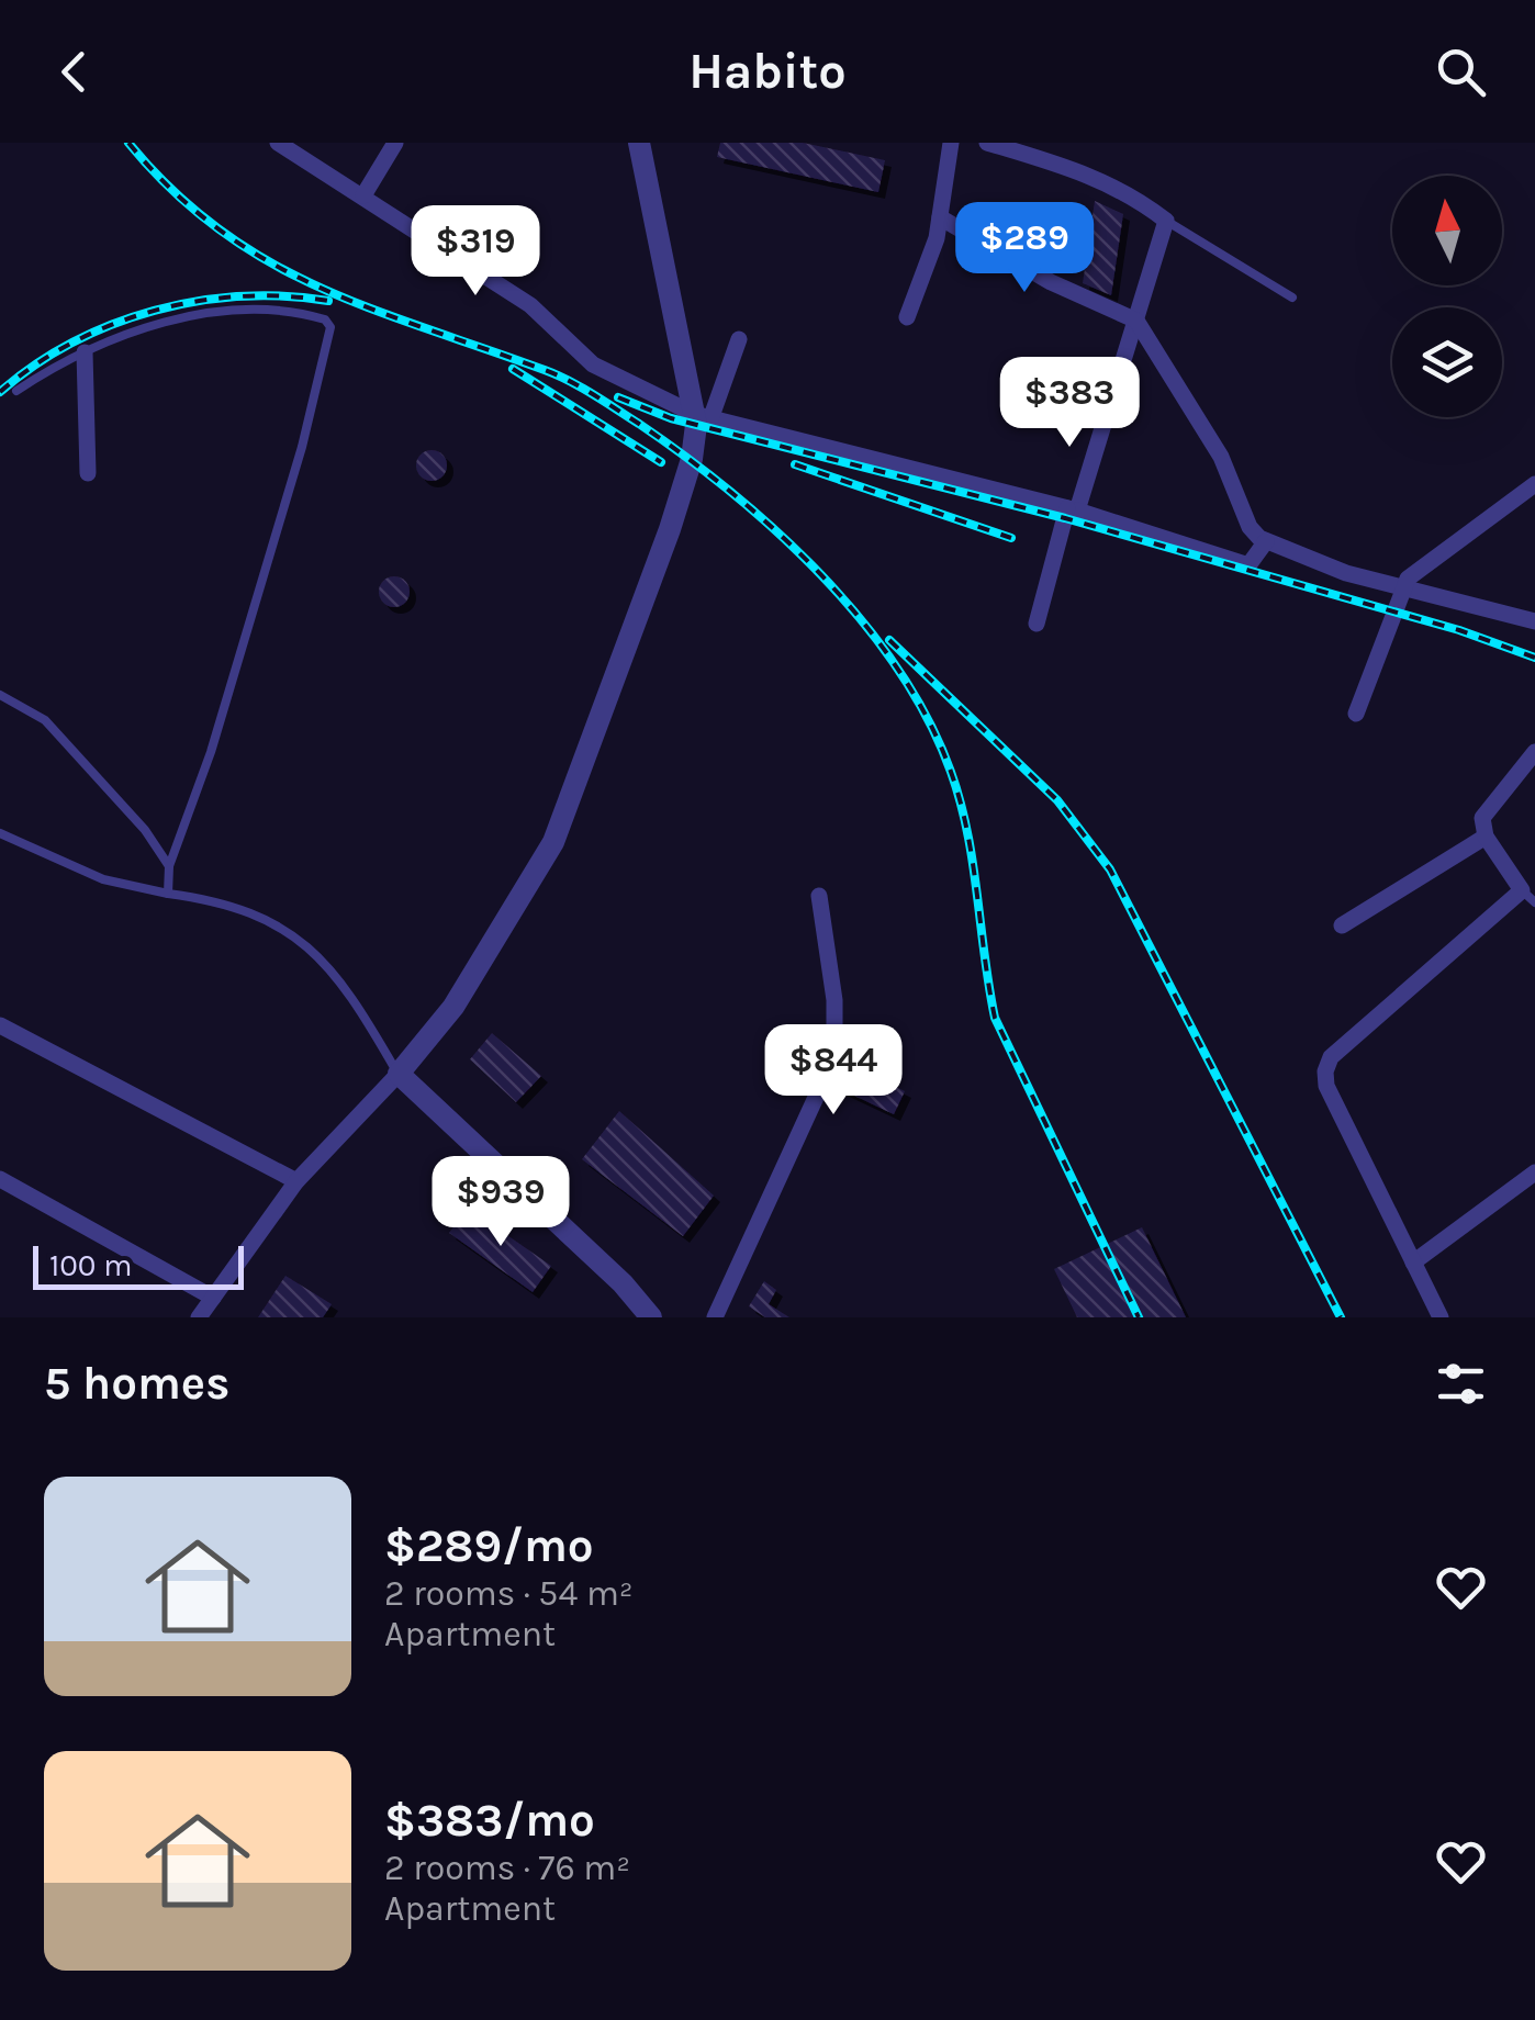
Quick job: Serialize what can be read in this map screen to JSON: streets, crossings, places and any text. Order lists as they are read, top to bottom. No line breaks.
{"scale_bar":"100 m","north":"top","page":{"header":"Habito","price":["$289","$319","$383","$844","$939"],"scale":"100 m","heading":"5 homes","list":[{"name":"$289/mo","note":"2 rooms · 54 m² · Apartment"},{"name":"$383/mo","note":"2 rooms · 76 m² · Apartment"}]}}
